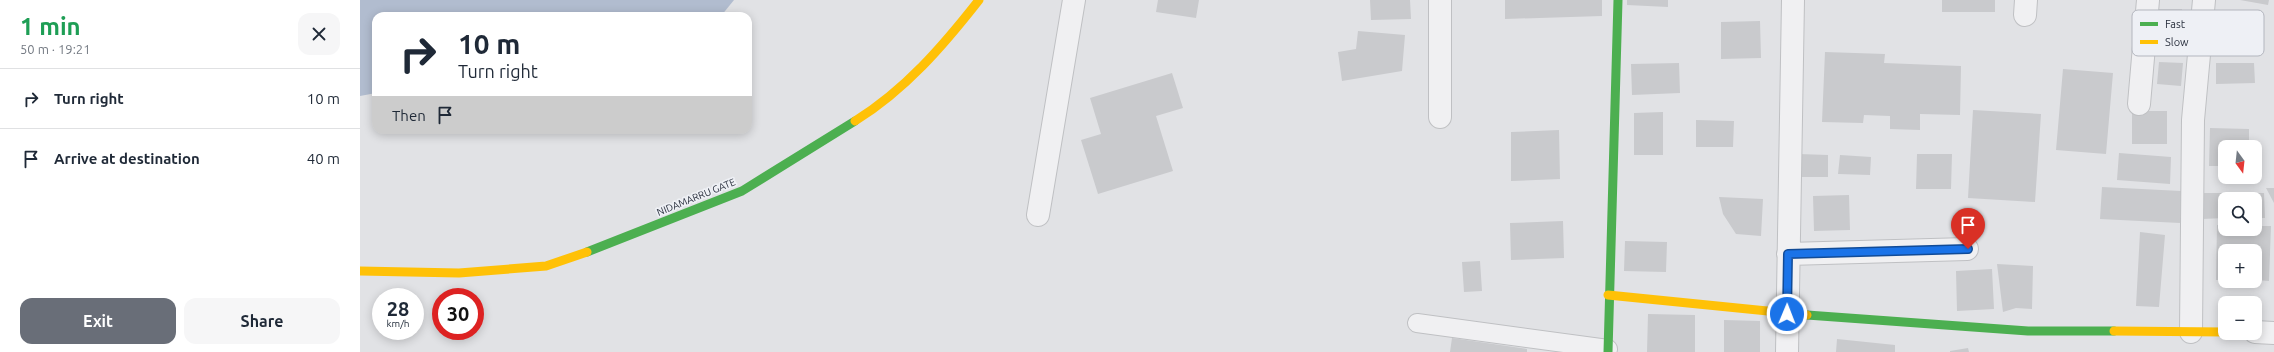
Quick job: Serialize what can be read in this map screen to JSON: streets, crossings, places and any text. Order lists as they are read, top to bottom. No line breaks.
{"streets":{"street":["NIDAMARRU GATE"]},"legend":["Fast","Slow"],"north":"bottom","page":{"heading":["1 min","50 m · 19:21"],"turn":["10 m","Turn right"],"list":[{"name":"Turn right","value":"10 m"},{"name":"Arrive at destination","value":"40 m"}],"then":"Then","map_buttons":["+","−"],"speed":"28 km/h","limit":"30","buttons":["Exit","Share"]}}
